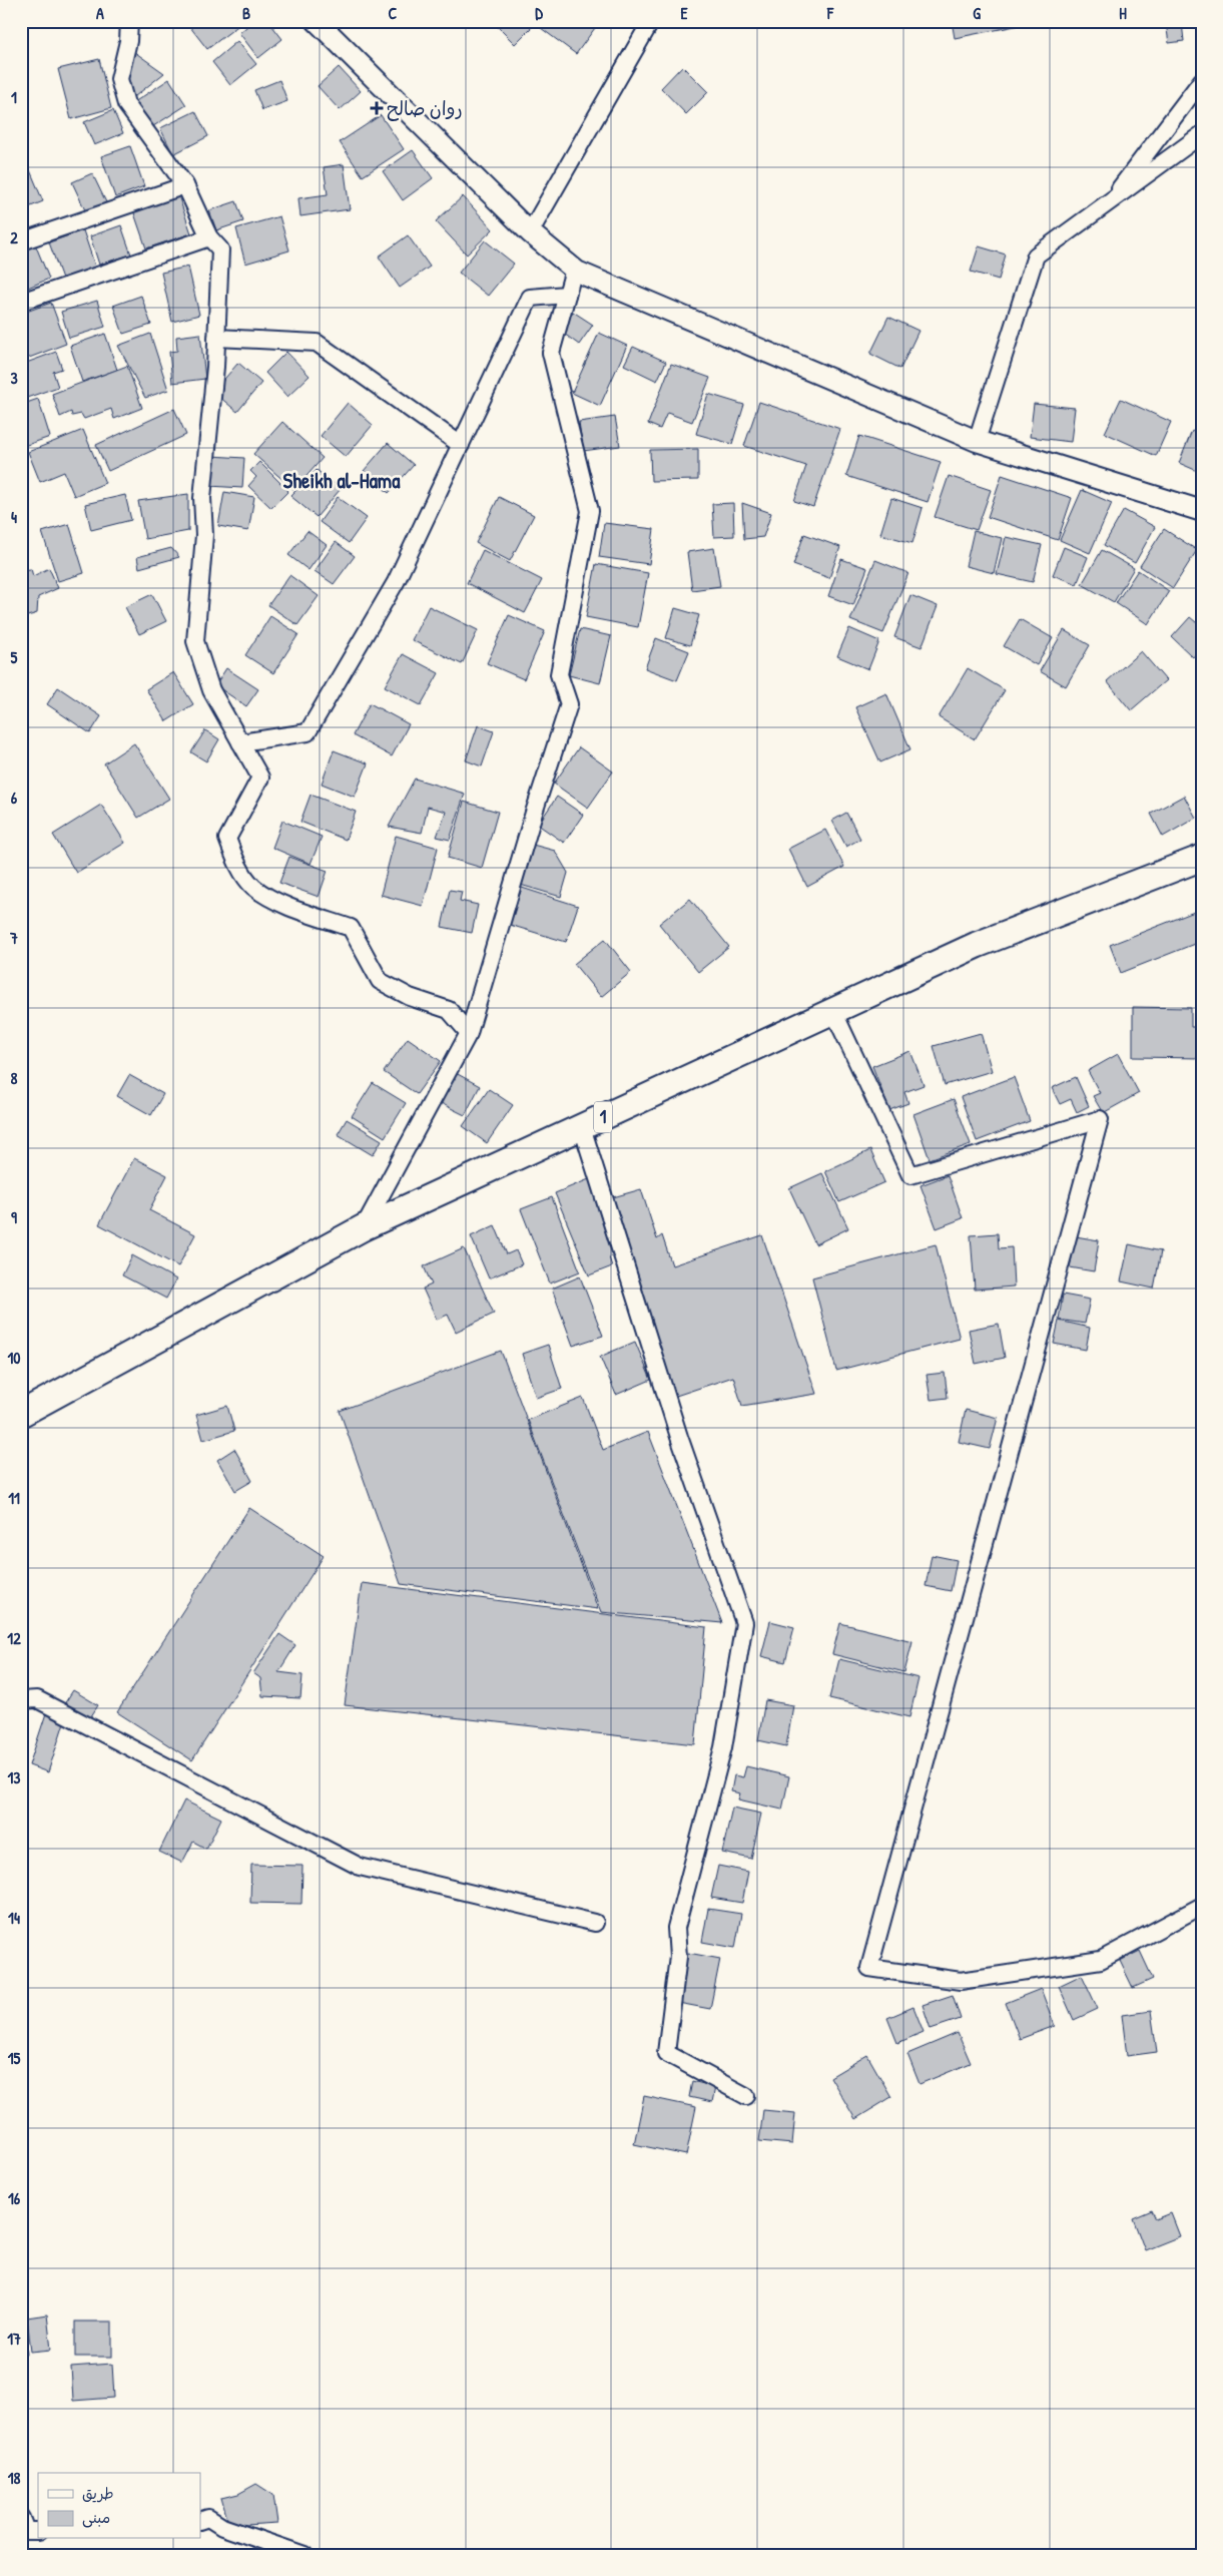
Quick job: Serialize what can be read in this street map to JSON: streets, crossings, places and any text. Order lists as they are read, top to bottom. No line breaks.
{"streets":{"main road":["1"]},"districts":["Sheikh al-Hama"],"places":{"health":["روان صالح"]},"legend":["طريق","مبنى"],"grid":{"columns":["A","B","C","D","E","F","G","H"],"rows":["1","2","3","4","5","6","7","8","9","10","11","12","13","14","15","16","17","18"]}}
